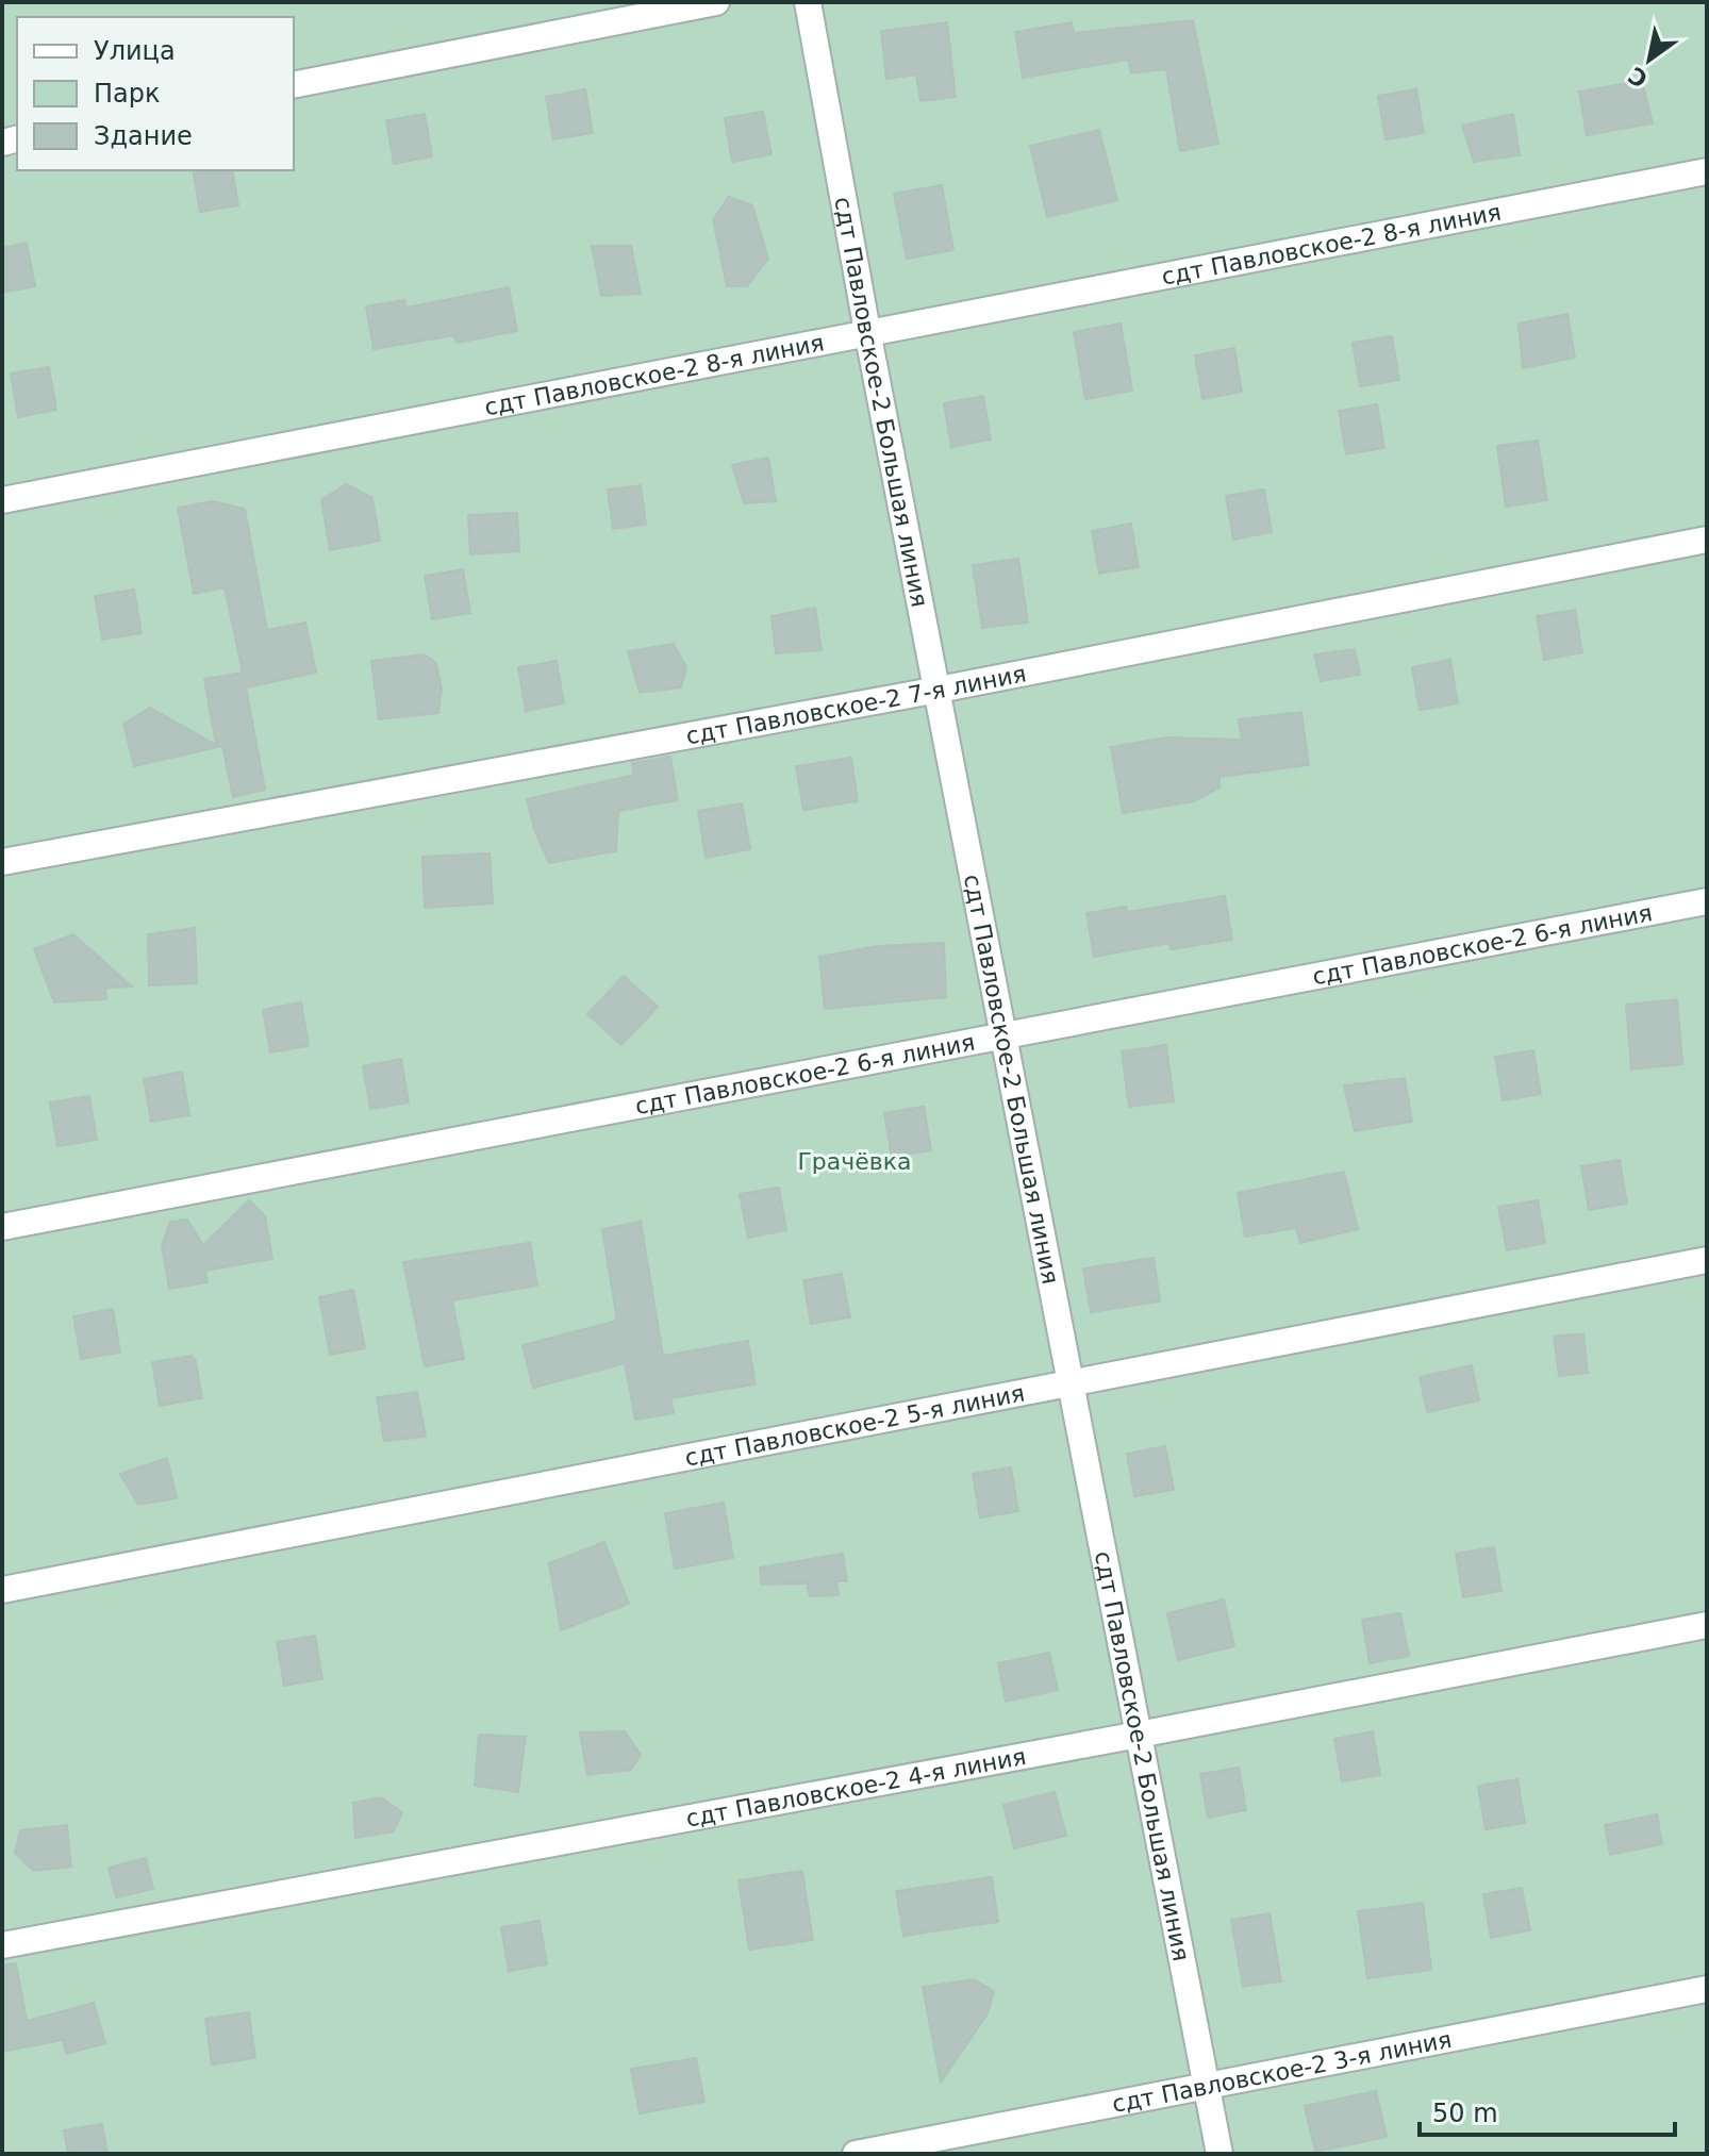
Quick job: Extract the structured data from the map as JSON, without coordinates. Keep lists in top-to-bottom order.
{
  "streets": {
    "lane": [
      "сдт Павловское-2 8-я линия",
      "сдт Павловское-2 Большая линия",
      "сдт Павловское-2 7-я линия",
      "сдт Павловское-2 6-я линия",
      "сдт Павловское-2 5-я линия",
      "сдт Павловское-2 4-я линия",
      "сдт Павловское-2 3-я линия"
    ]
  },
  "crossings": [
    ["сдт Павловское-2 8-я линия", "сдт Павловское-2 Большая линия"],
    ["сдт Павловское-2 Большая линия", "сдт Павловское-2 7-я линия"],
    ["сдт Павловское-2 Большая линия", "сдт Павловское-2 6-я линия"],
    ["сдт Павловское-2 Большая линия", "сдт Павловское-2 5-я линия"],
    ["сдт Павловское-2 Большая линия", "сдт Павловское-2 4-я линия"],
    ["сдт Павловское-2 Большая линия", "сдт Павловское-2 3-я линия"]
  ],
  "parks": ["Грачёвка"],
  "legend": ["Улица", "Парк", "Здание"],
  "scale_bar": "50 m",
  "north": "bottom left"
}
